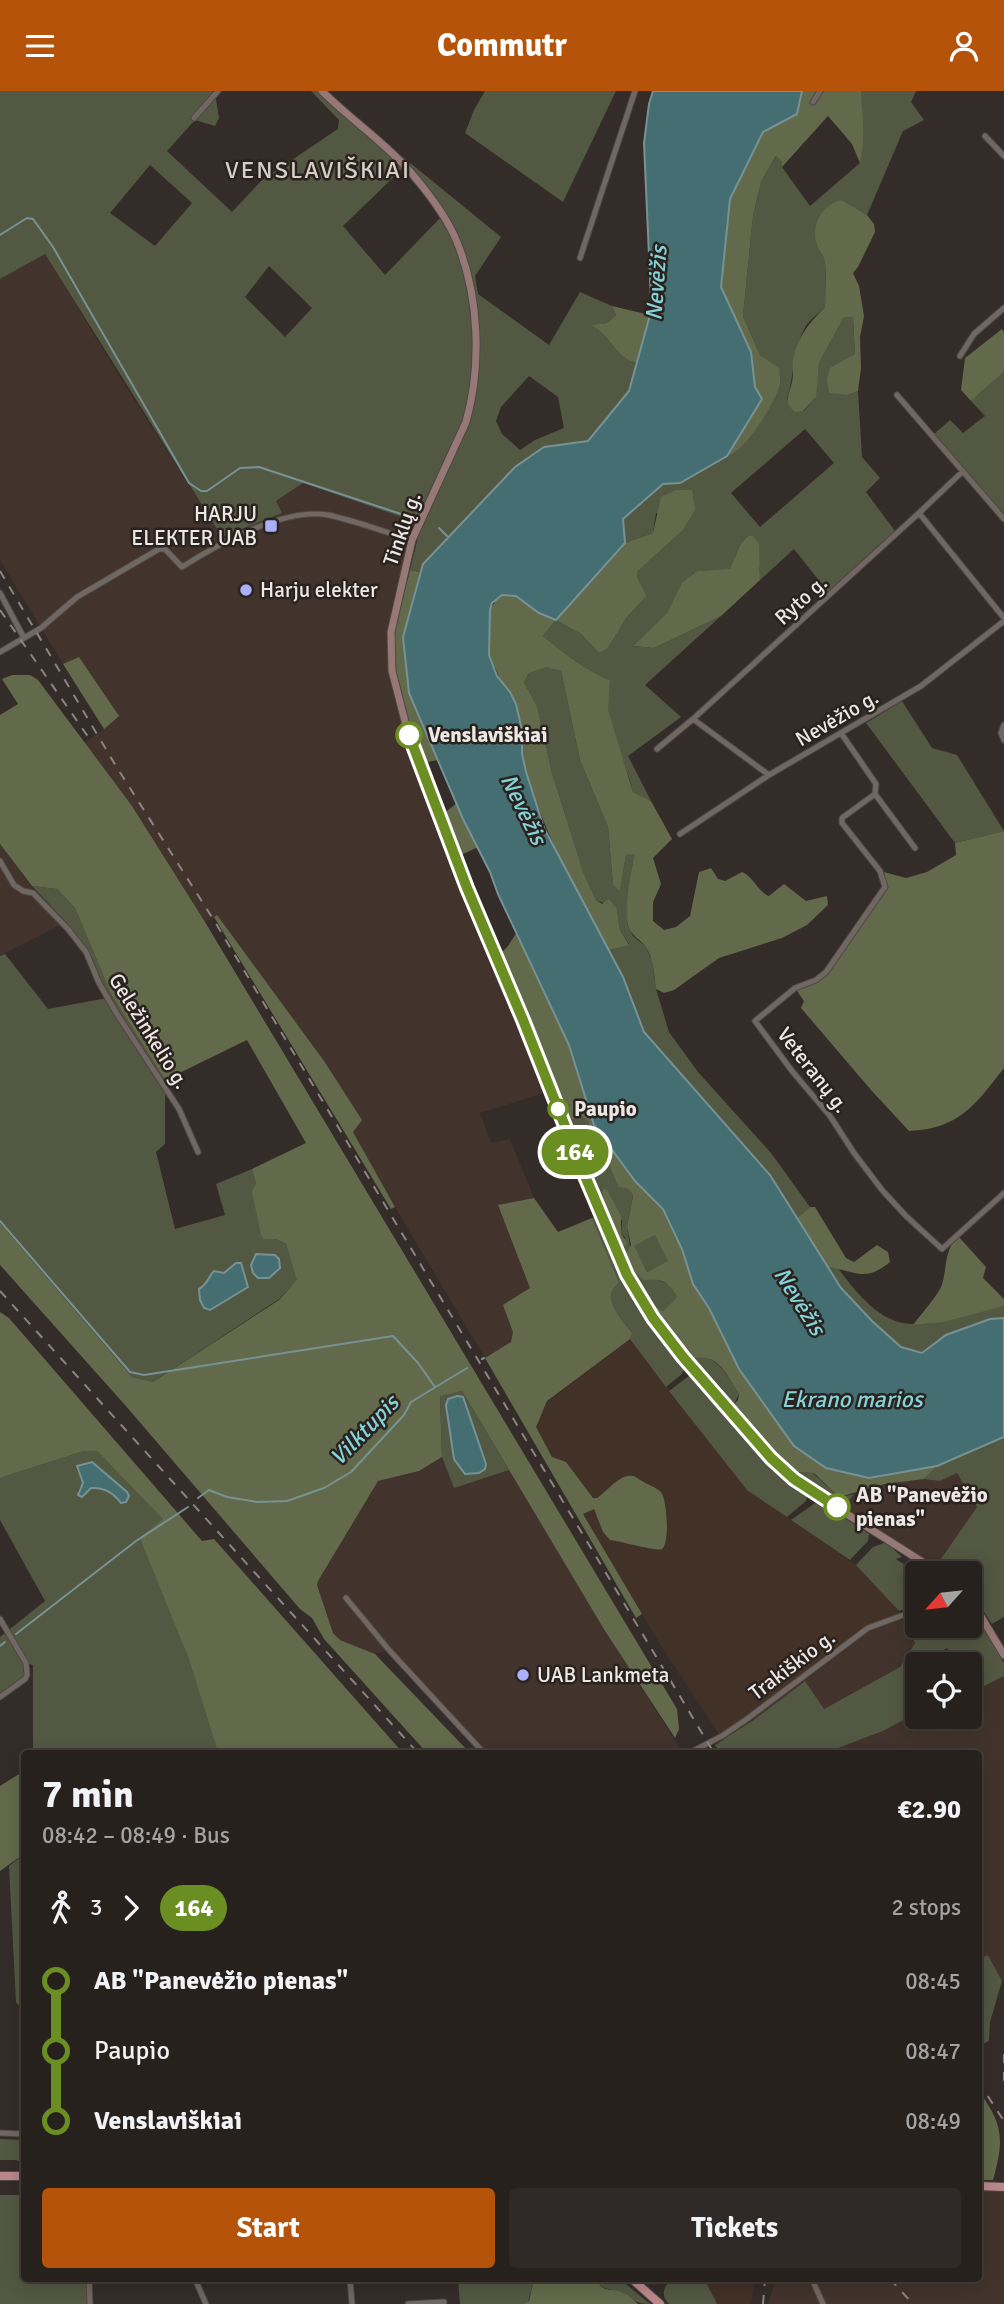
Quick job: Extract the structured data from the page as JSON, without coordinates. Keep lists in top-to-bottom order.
{
  "streets": {
    "main road": ["Tinklų g."],
    "street": [
      "Ryto g.",
      "Nevėžio g.",
      "Geležinkelio g.",
      "Veteranų g.",
      "Trakiškio g."
    ]
  },
  "districts": ["VENSLAVIŠKIAI"],
  "water": ["Nevėžis", "Ekrano marios", "Vilktupis"],
  "places": {
    "transit": ["HARJU ELEKTER UAB"],
    "other": [
      "Harju elekter",
      "Venslaviškiai",
      "Paupio",
      "AB \"Panevėžio pienas\"",
      "UAB Lankmeta"
    ]
  },
  "lines": ["bus line 164"],
  "north": "bottom left",
  "page": {
    "header": "Commutr",
    "on_map": "164",
    "heading": ["7 min", "08:42 – 08:49 · Bus", "€2.90"],
    "legs": ["3", "164", "2 stops"],
    "list": [
      {
        "name": "AB \"Panevėžio pienas\"",
        "value": "08:45"
      },
      {
        "name": "Paupio",
        "value": "08:47"
      },
      {
        "name": "Venslaviškiai",
        "value": "08:49"
      }
    ],
    "buttons": ["Start", "Tickets"]
  }
}
